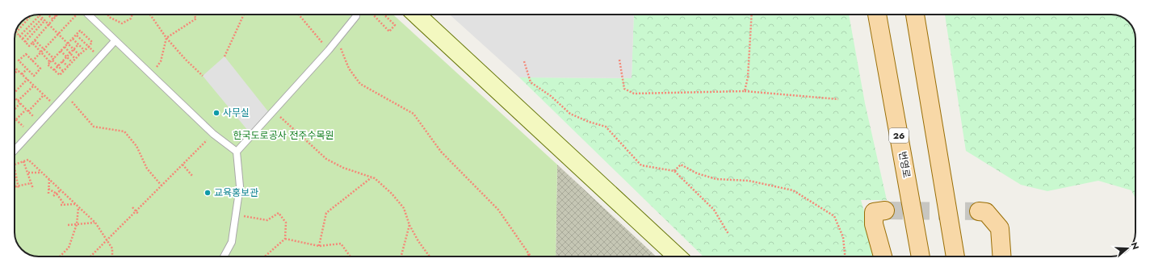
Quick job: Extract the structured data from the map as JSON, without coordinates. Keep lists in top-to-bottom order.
{
  "streets": {
    "main road": ["26", "번영로"]
  },
  "parks": ["한국도로공사 전주수목원"],
  "places": ["사무실", "교육홍보관"],
  "north": "right"
}
